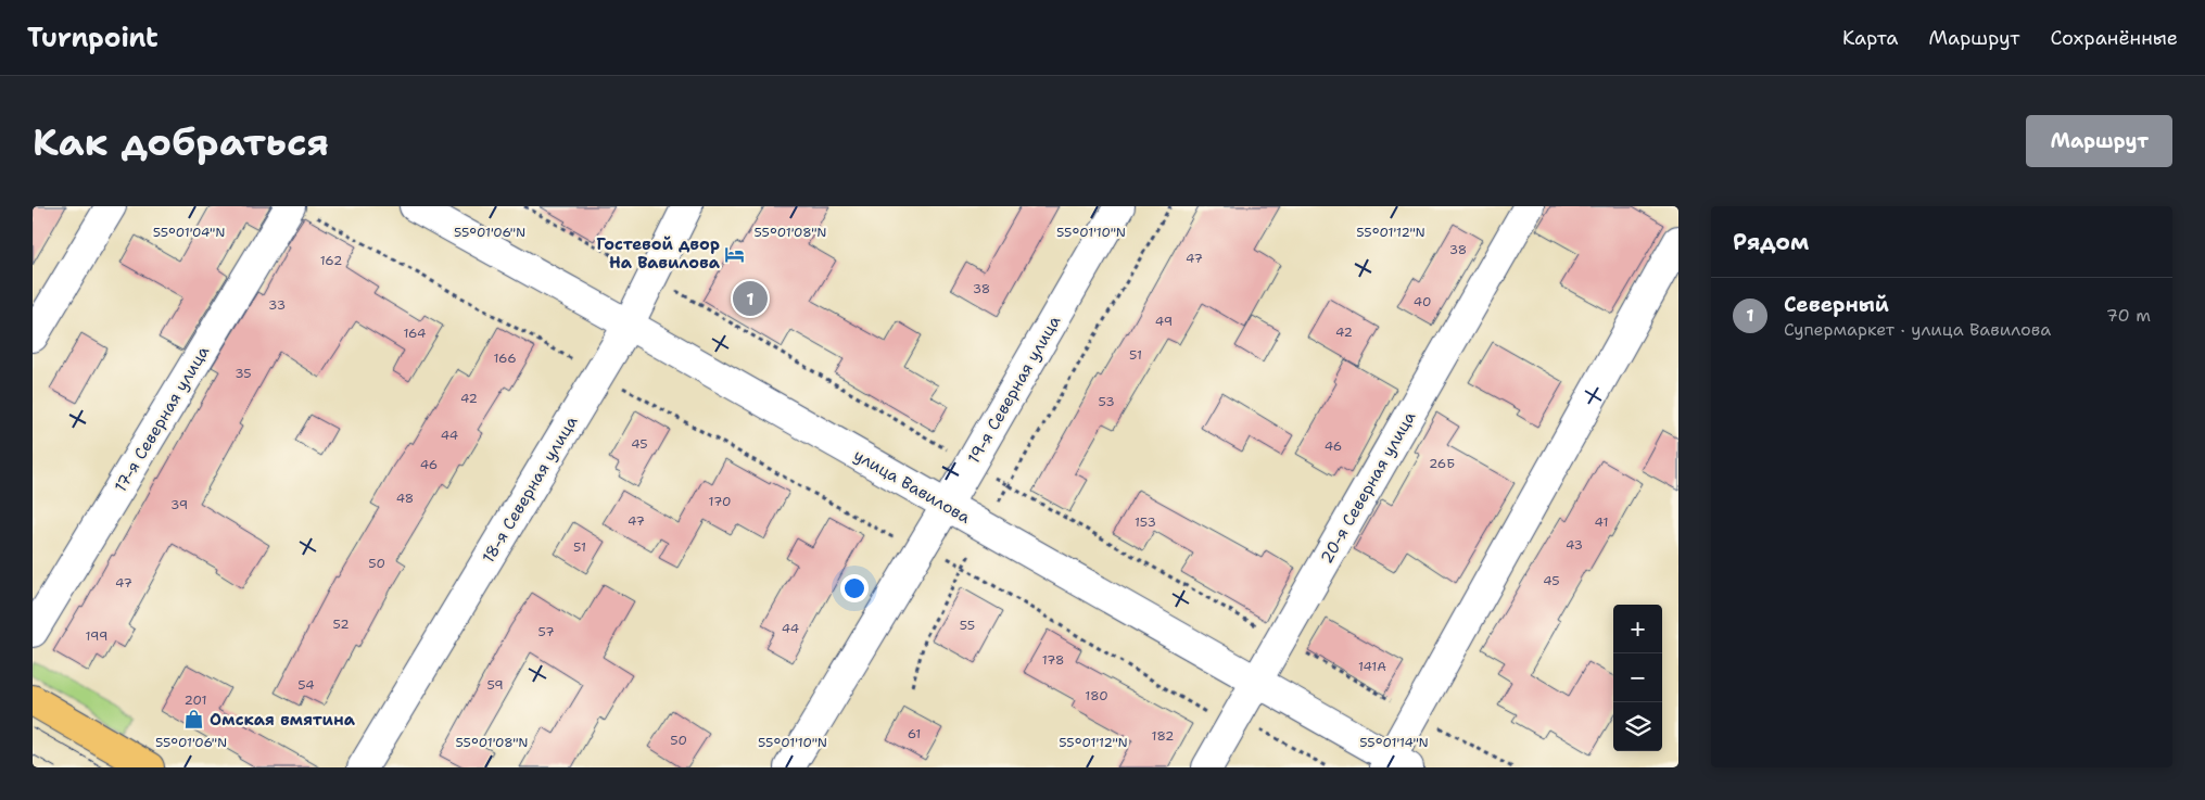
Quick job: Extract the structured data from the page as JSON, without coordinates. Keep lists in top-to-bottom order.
{
  "streets": {
    "street": [
      "19-я Северная улица",
      "17-я Северная улица",
      "улица Вавилова",
      "20-я Северная улица",
      "18-я Северная улица"
    ]
  },
  "crossings": [
    ["19-я Северная улица", "улица Вавилова"],
    ["улица Вавилова", "20-я Северная улица"],
    ["улица Вавилова", "18-я Северная улица"]
  ],
  "places": {
    "hotel": ["Гостевой двор На Вавилова"],
    "shop": ["Oмская вмятина"]
  },
  "house_numbers": [
    "38",
    "47",
    "162",
    "38",
    "40",
    "33",
    "49",
    "42",
    "164",
    "51",
    "166",
    "35",
    "42",
    "53",
    "44",
    "45",
    "46",
    "26Б",
    "46",
    "48",
    "170",
    "39",
    "47",
    "153",
    "41",
    "43",
    "51",
    "50",
    "45",
    "47",
    "52",
    "55",
    "44",
    "57",
    "199",
    "178",
    "141А",
    "54",
    "59",
    "180",
    "201",
    "61",
    "182",
    "50"
  ],
  "page": {
    "header": "Turnpoint",
    "nav": ["Карта", "Маршрут", "Сохранённые"],
    "buttons": "Маршрут",
    "title": "Как добраться",
    "heading": "Рядом",
    "list": [
      {
        "mark": "1",
        "name": "Северный",
        "note": "Супермаркет · улица Вавилова",
        "value": "70 m"
      }
    ],
    "pins": "1",
    "map_buttons": ["+", "−"]
  },
  "coordinates": [
    "55°01'04\"N",
    "55°01'06\"N",
    "55°01'08\"N",
    "55°01'10\"N",
    "55°01'12\"N",
    "55°01'14\"N"
  ]
}
